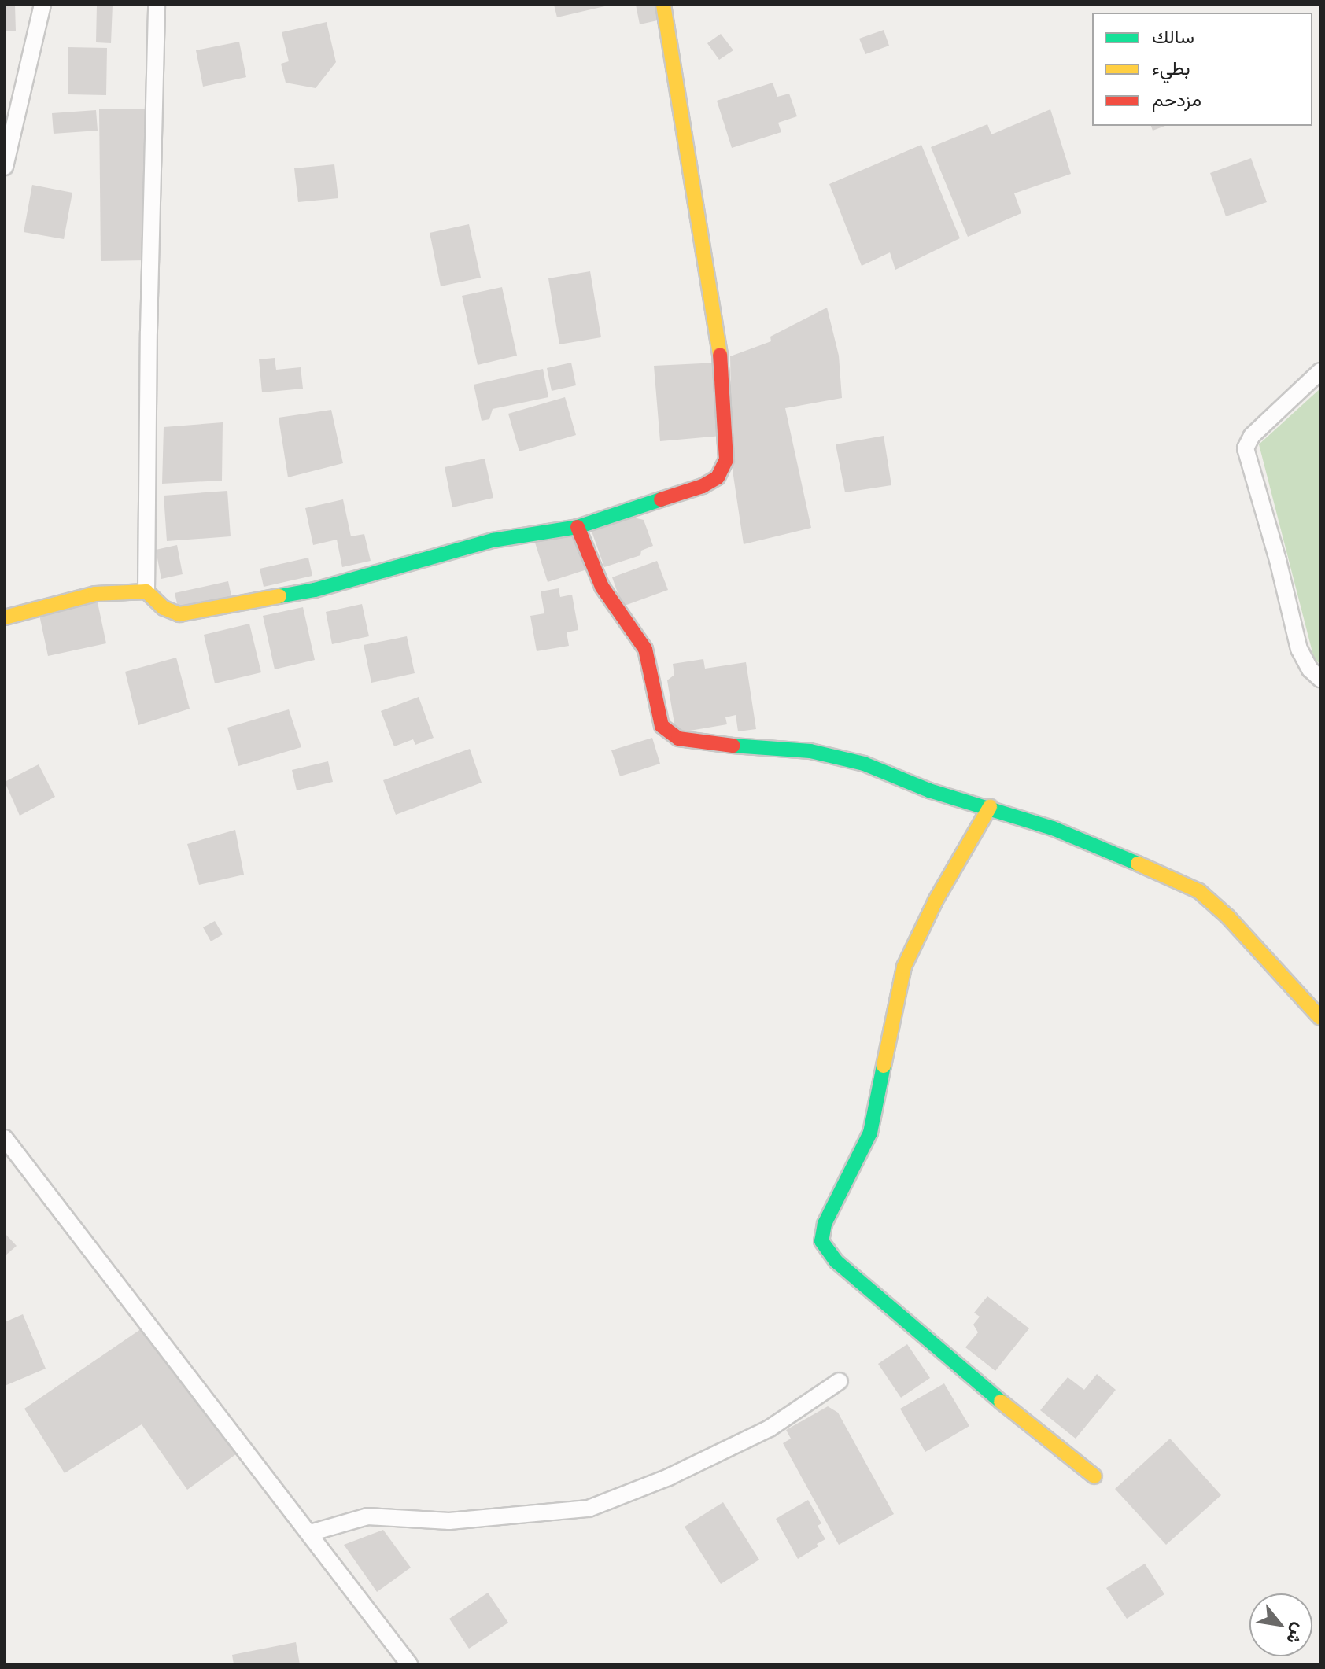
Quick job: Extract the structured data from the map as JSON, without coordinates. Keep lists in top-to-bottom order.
{
  "legend": ["سالك", "بطيء", "مزدحم"],
  "north": "bottom right"
}
